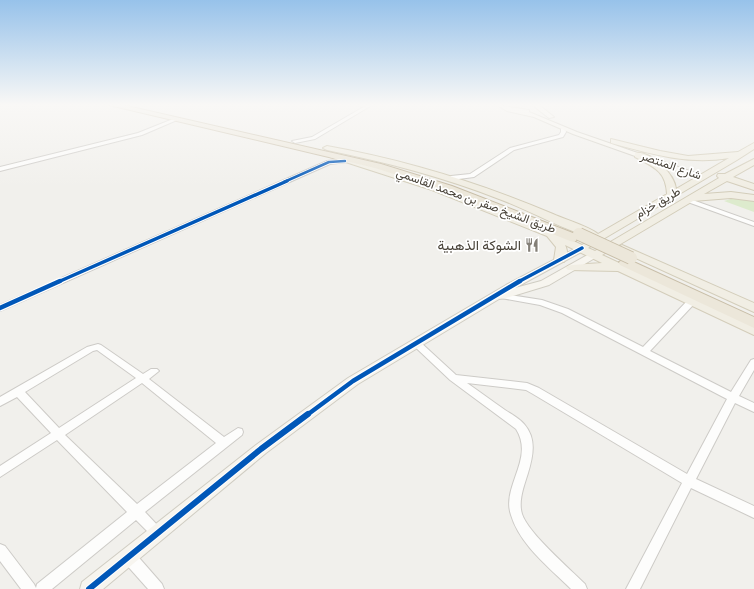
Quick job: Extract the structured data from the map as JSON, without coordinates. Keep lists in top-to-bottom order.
{
  "streets": {
    "highway": ["طريق الشيخ صقر بن محمد القاسمي"],
    "main road": ["شارع المنتصر", "طريق خزام"]
  },
  "crossings": [
    ["شارع المنتصر", "طريق خزام"],
    ["طريق الشيخ صقر بن محمد القاسمي", "طريق خزام"]
  ],
  "places": {
    "restaurant": ["الشوكة الذهبية"]
  }
}
